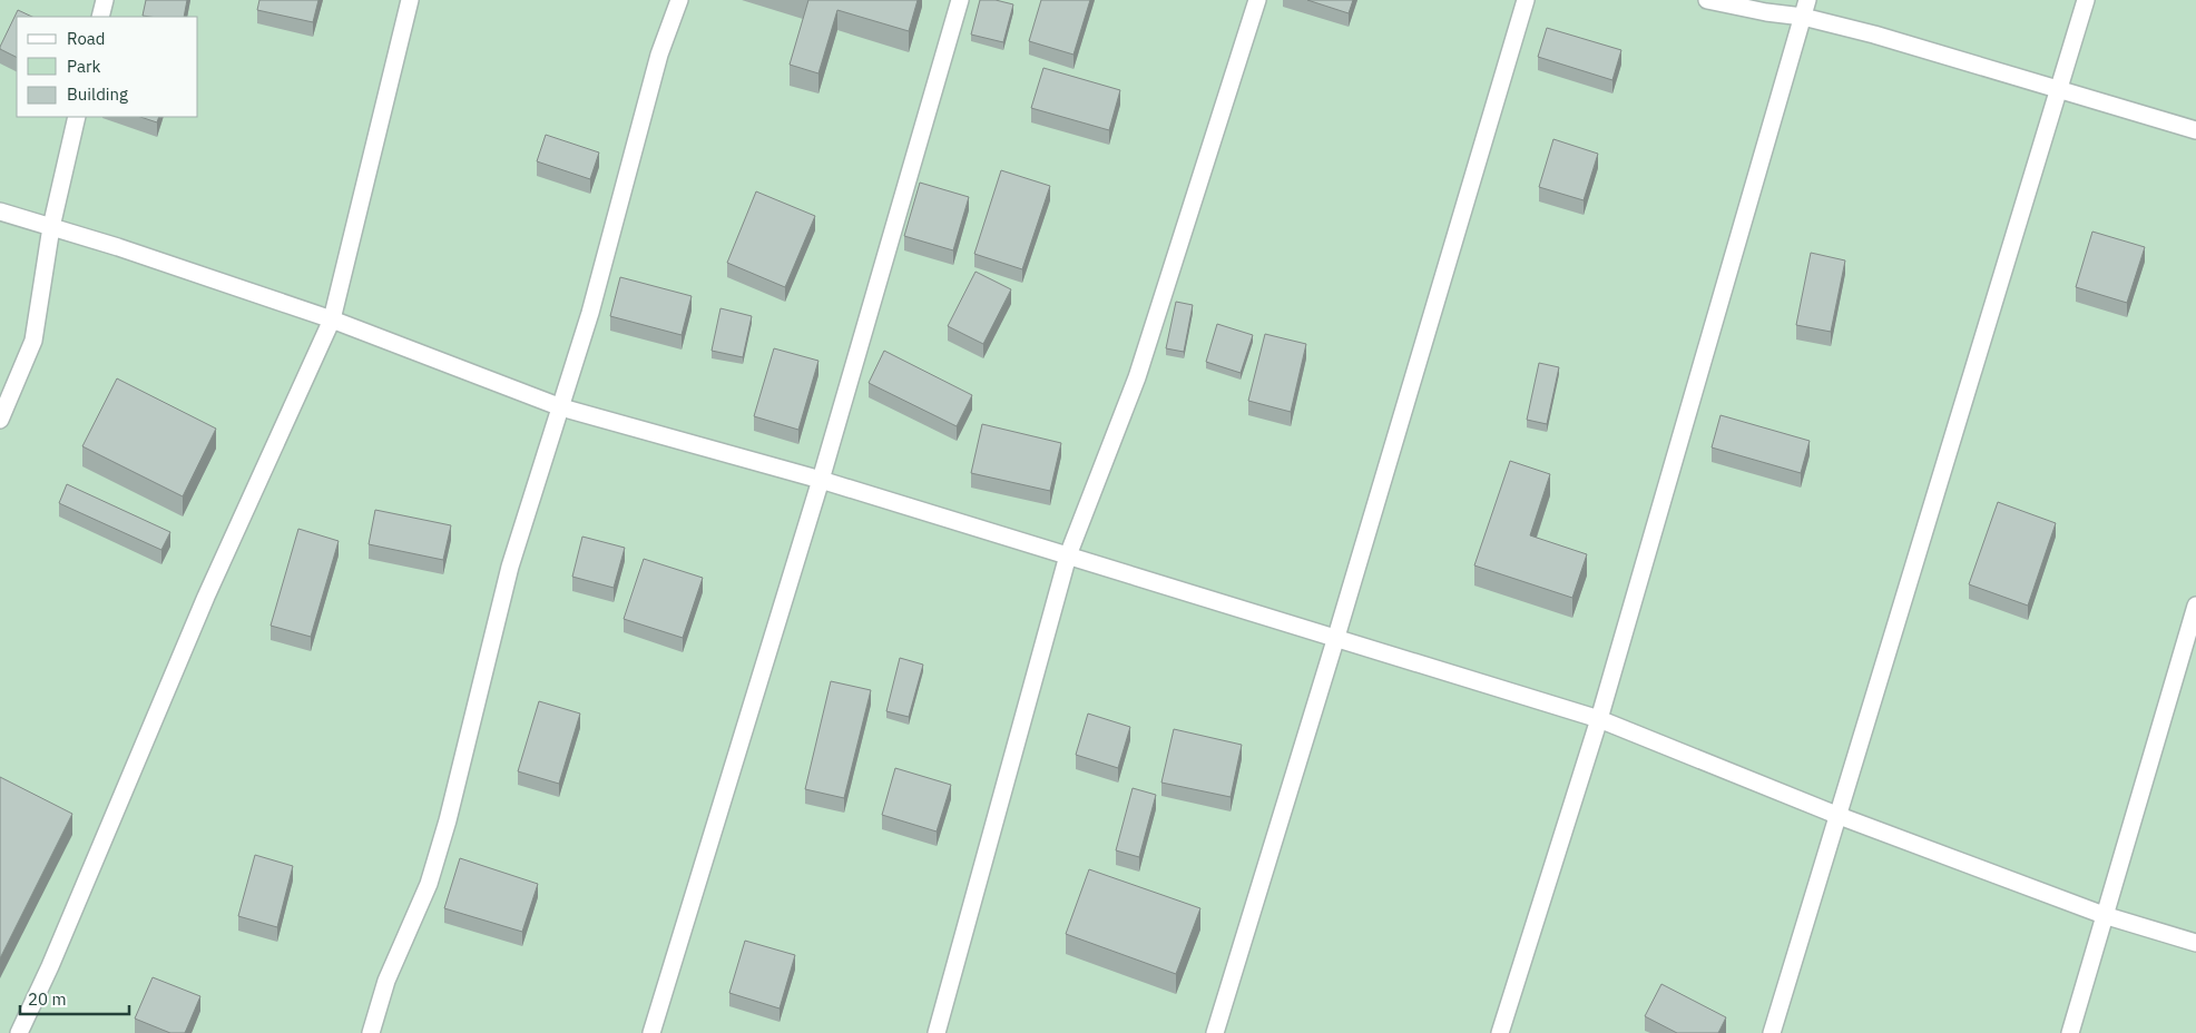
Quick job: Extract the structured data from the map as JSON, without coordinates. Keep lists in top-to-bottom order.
{
  "legend": ["Road", "Park", "Building"],
  "scale_bar": "20 m"
}
